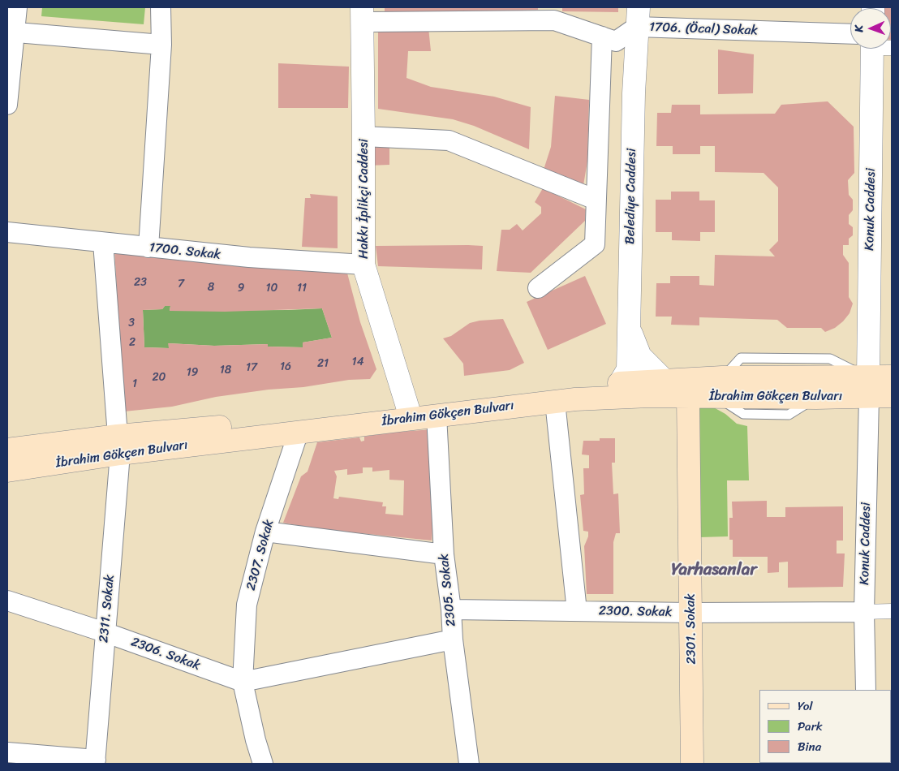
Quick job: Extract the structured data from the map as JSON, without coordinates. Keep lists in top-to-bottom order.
{
  "streets": {
    "main road": ["İbrahim Gökçen Bulvarı", "2301. Sokak"],
    "street": [
      "1706. (Öcal) Sokak",
      "Belediye Caddesi",
      "Hakkı İplikçi Caddesi",
      "Konuk Caddesi",
      "1700. Sokak",
      "2307. Sokak",
      "2305. Sokak",
      "2311. Sokak",
      "2300. Sokak",
      "2306. Sokak"
    ]
  },
  "crossings": [
    ["1706. (Öcal) Sokak", "Belediye Caddesi"],
    ["1706. (Öcal) Sokak", "Hakkı İplikçi Caddesi"],
    ["Belediye Caddesi", "İbrahim Gökçen Bulvarı"],
    ["Hakkı İplikçi Caddesi", "1700. Sokak"],
    ["Hakkı İplikçi Caddesi", "İbrahim Gökçen Bulvarı"],
    ["Konuk Caddesi", "İbrahim Gökçen Bulvarı"],
    ["Konuk Caddesi", "2300. Sokak"],
    ["1700. Sokak", "2311. Sokak"],
    ["İbrahim Gökçen Bulvarı", "2307. Sokak"],
    ["İbrahim Gökçen Bulvarı", "2305. Sokak"],
    ["İbrahim Gökçen Bulvarı", "2311. Sokak"],
    ["İbrahim Gökçen Bulvarı", "2301. Sokak"],
    ["2307. Sokak", "2306. Sokak"],
    ["2305. Sokak", "2300. Sokak"],
    ["2311. Sokak", "2306. Sokak"],
    ["2300. Sokak", "2301. Sokak"]
  ],
  "districts": ["Yarhasanlar"],
  "house_numbers": [
    "23",
    "7",
    "8",
    "9",
    "10",
    "11",
    "3",
    "2",
    "14",
    "21",
    "16",
    "17",
    "18",
    "19",
    "20",
    "1"
  ],
  "legend": ["Yol", "Park", "Bina"],
  "north": "left"
}
